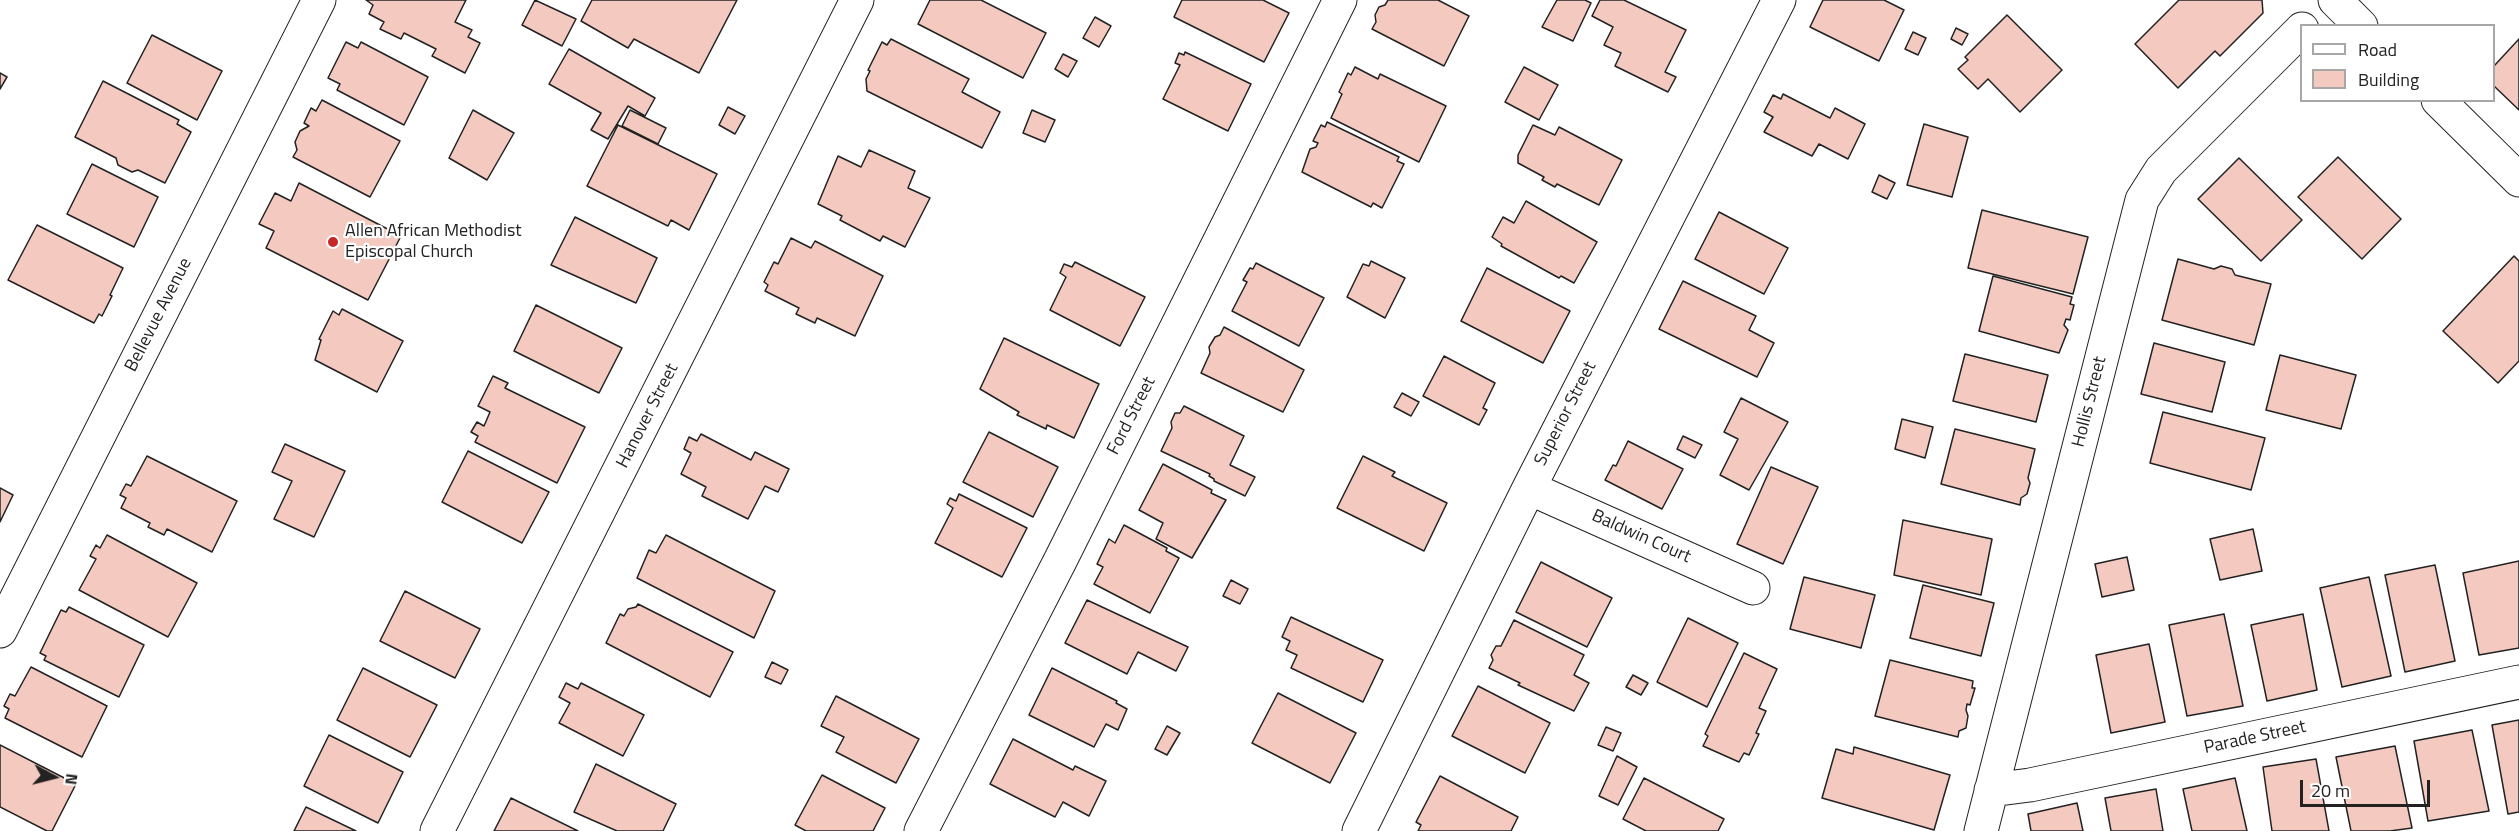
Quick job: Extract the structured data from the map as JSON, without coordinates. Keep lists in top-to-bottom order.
{
  "streets": {
    "street": [
      "Bellevue Avenue",
      "Hollis Street",
      "Superior Street",
      "Hanover Street",
      "Ford Street",
      "Baldwin Court",
      "Parade Street"
    ]
  },
  "crossings": [
    ["Hollis Street", "Parade Street"],
    ["Superior Street", "Baldwin Court"]
  ],
  "places": ["Allen African Methodist Episcopal Church"],
  "legend": ["Road", "Building"],
  "scale_bar": "20 m",
  "north": "right"
}
